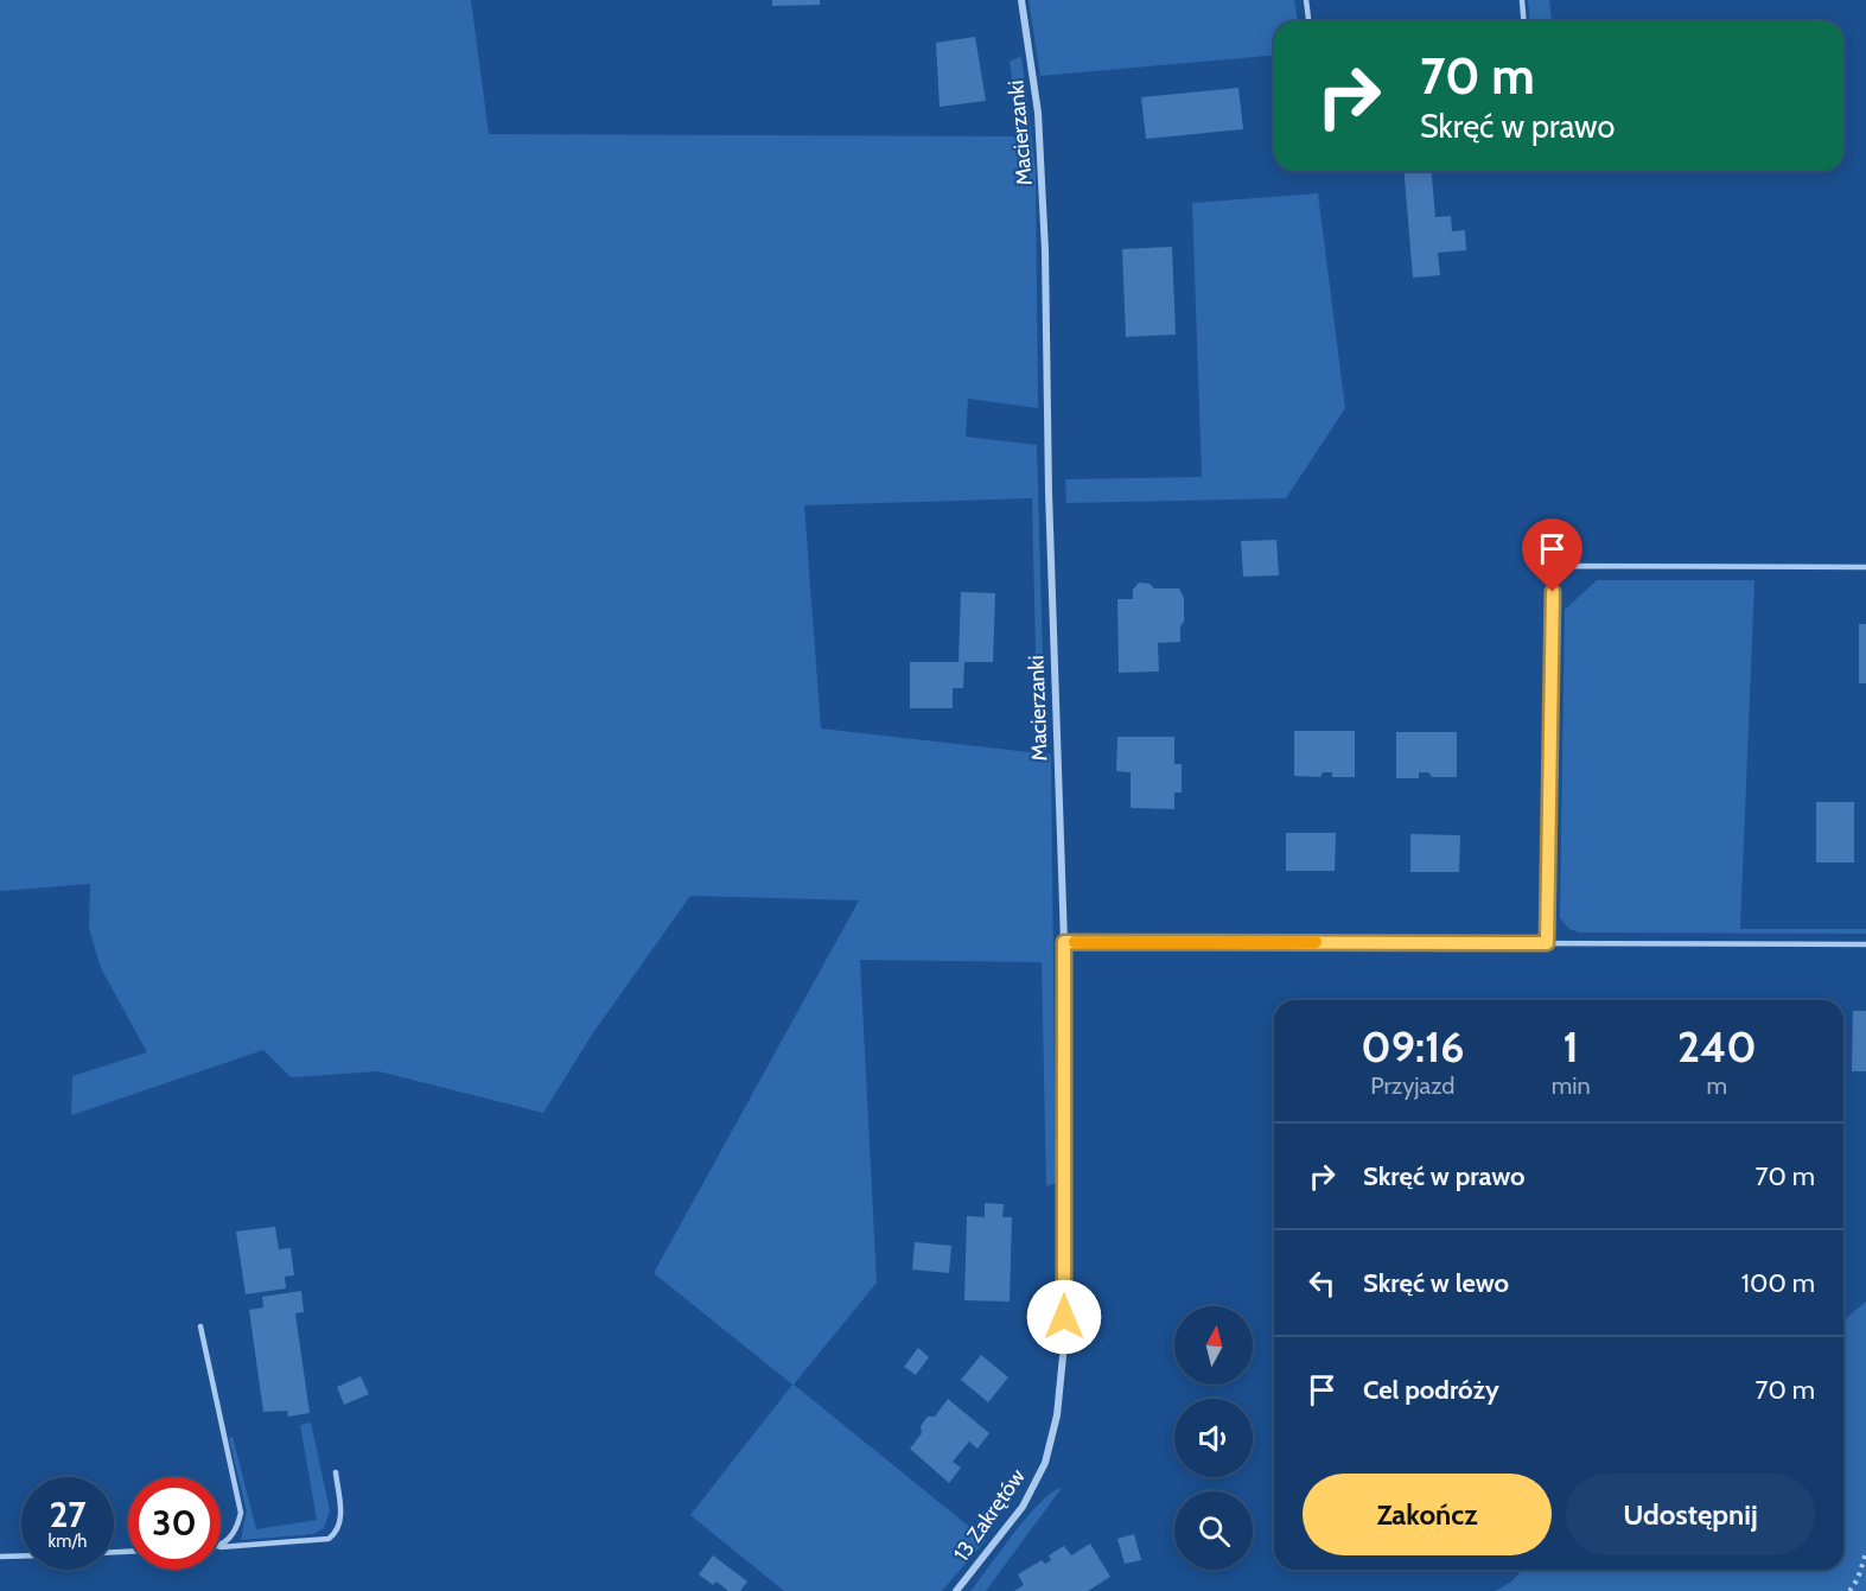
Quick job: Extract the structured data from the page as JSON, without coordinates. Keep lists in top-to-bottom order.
{
  "streets": {
    "street": ["Macierzanki", "13 Zakrętów"]
  },
  "crossings": [
    ["Macierzanki", "13 Zakrętów"]
  ],
  "north": "top",
  "page": {
    "turn": ["70 m", "Skręć w prawo"],
    "eta": [
      "09:16",
      "Przyjazd",
      "1",
      "min",
      "240",
      "m"
    ],
    "list": [
      {
        "name": "Skręć w prawo",
        "value": "70 m"
      },
      {
        "name": "Skręć w lewo",
        "value": "100 m"
      },
      {
        "name": "Cel podróży",
        "value": "70 m"
      }
    ],
    "buttons": ["Zakończ", "Udostępnij"],
    "speed": "27 km/h",
    "limit": "30"
  }
}
